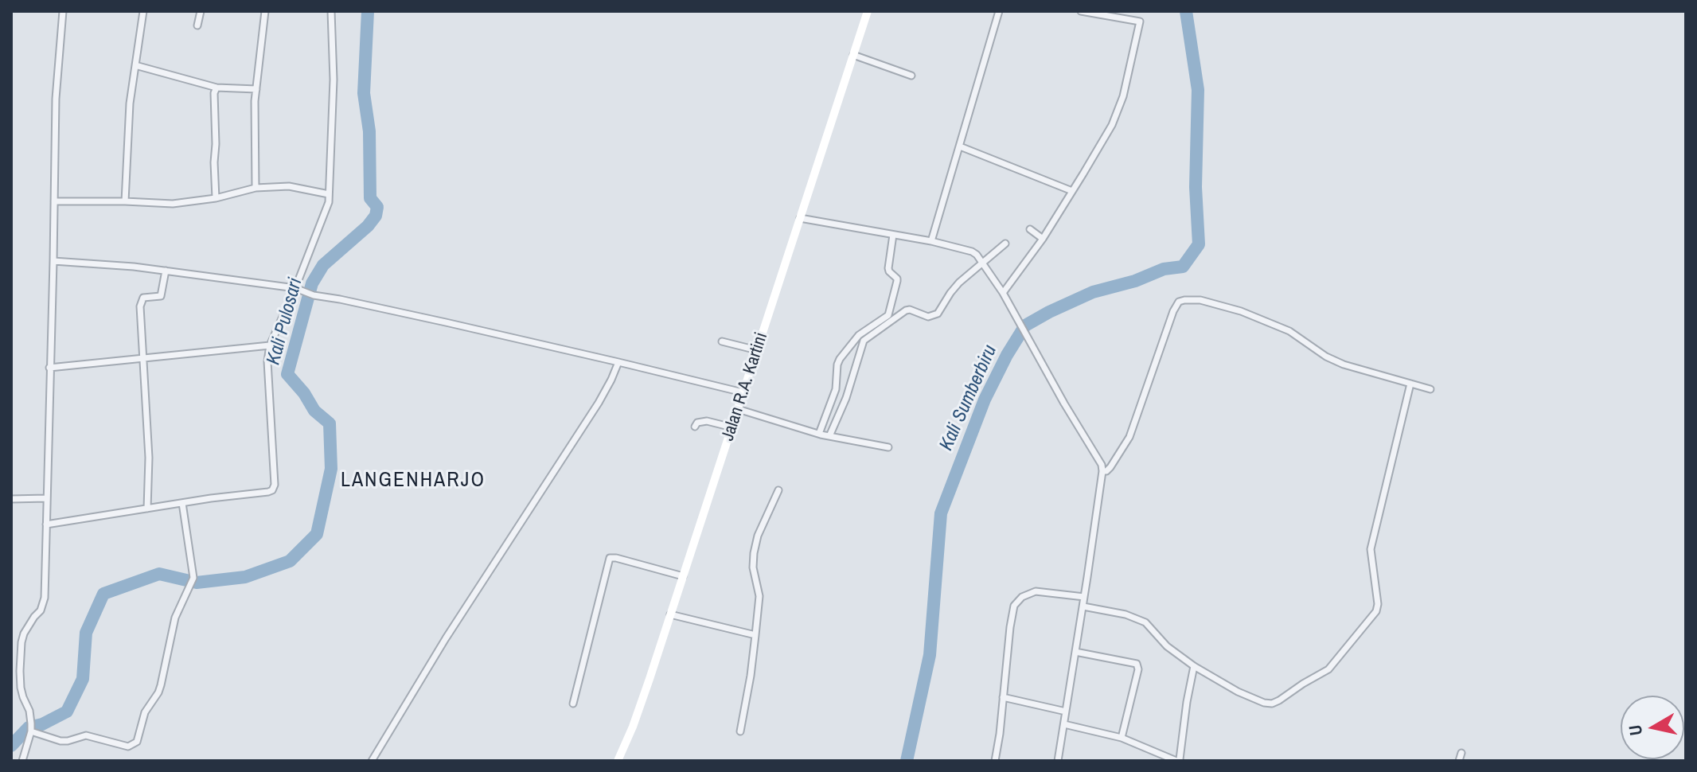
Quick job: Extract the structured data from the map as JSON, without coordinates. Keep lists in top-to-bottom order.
{
  "streets": {
    "main road": ["Jalan R.A. Kartini"]
  },
  "districts": ["LANGENHARJO"],
  "water": ["Kali Pulosari", "Kali Sumberbiru"],
  "north": "left"
}
